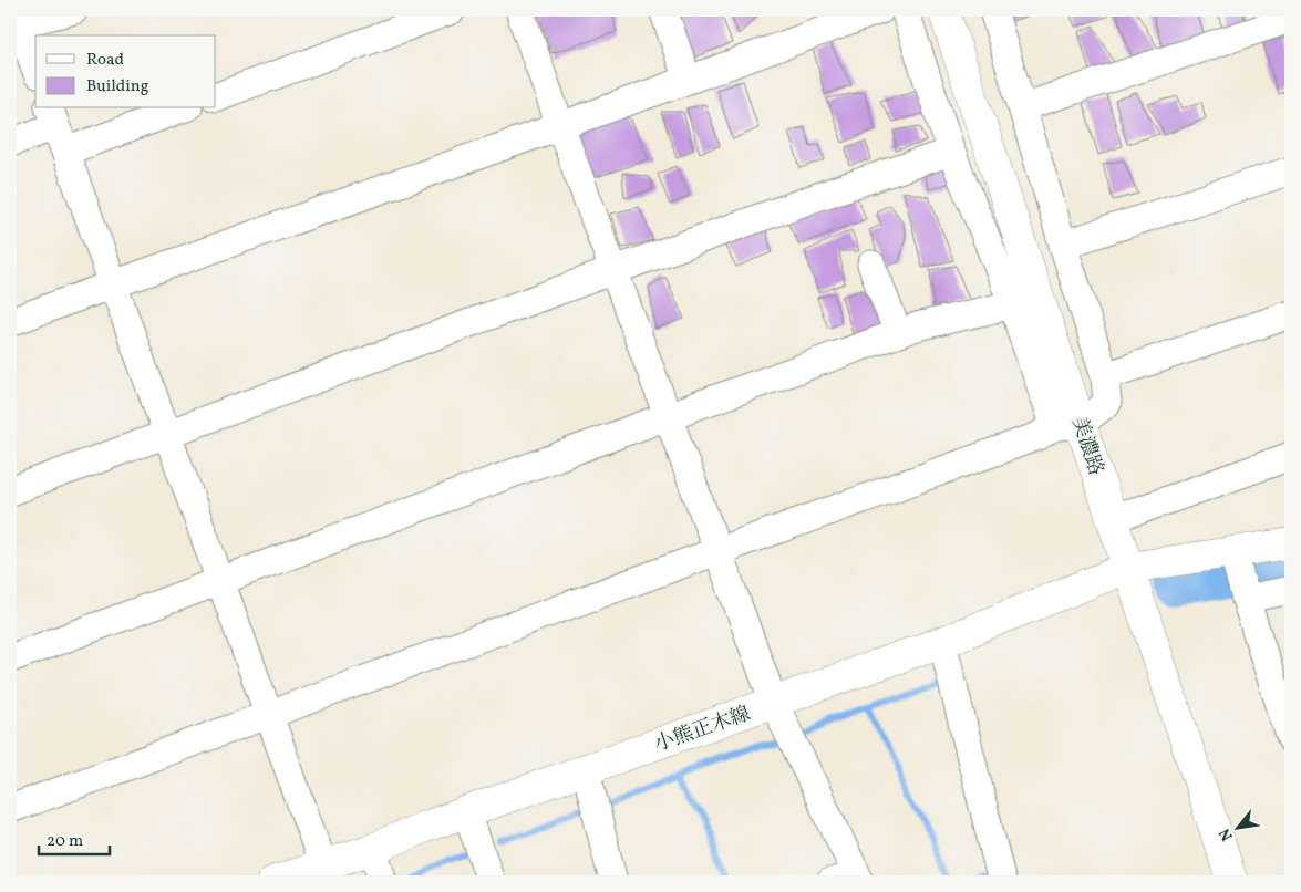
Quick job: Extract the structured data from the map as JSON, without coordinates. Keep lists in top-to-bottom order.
{
  "streets": {
    "main road": ["美濃路", "小熊正木線"]
  },
  "crossings": [
    ["美濃路", "小熊正木線"]
  ],
  "legend": ["Road", "Building"],
  "scale_bar": "20 m",
  "north": "bottom left"
}
